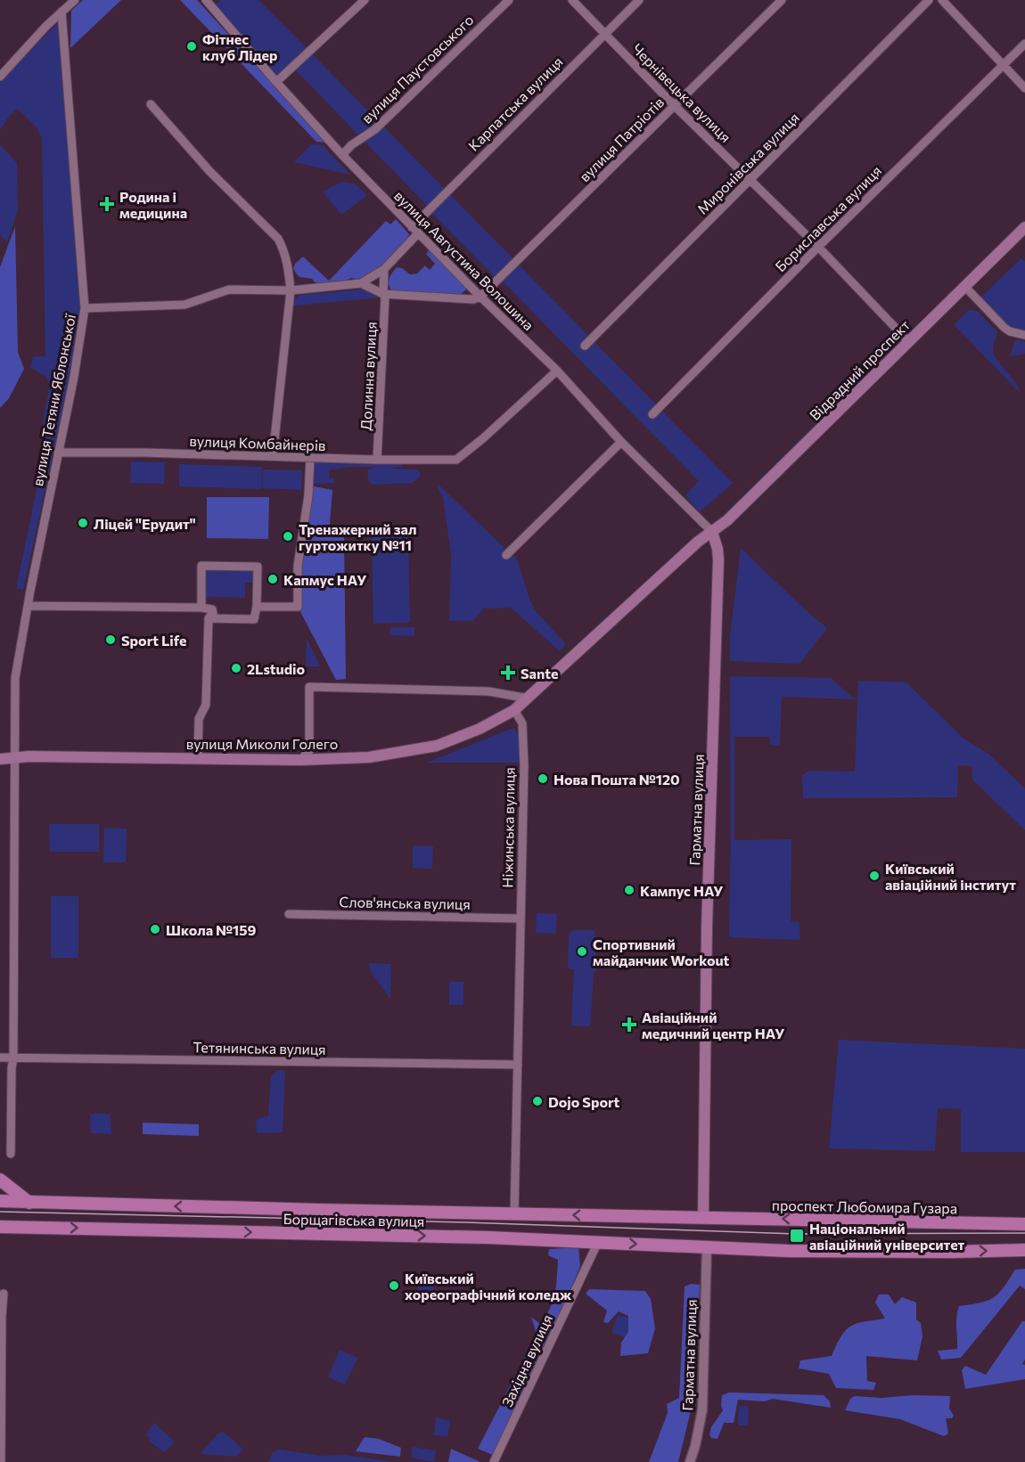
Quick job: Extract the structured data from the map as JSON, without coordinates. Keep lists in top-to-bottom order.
{
  "streets": {
    "main road": [
      "Відрадний проспект",
      "вулиця Миколи Голего",
      "Гарматна вулиця",
      "проспект Любомира Гузара",
      "Борщагівська вулиця"
    ],
    "street": [
      "вулиця Паустовського",
      "Чернівецька вулиця",
      "Карпатська вулиця",
      "вулиця Патріотів",
      "Миронівська вулиця",
      "Бориславська вулиця",
      "вулиця Августина Волошина",
      "Долинна вулиця",
      "вулиця Тетяни Яблонської",
      "вулиця Комбайнерів",
      "Ніжинська вулиця",
      "Слов'янська вулиця",
      "Тетянинська вулиця",
      "Західна вулиця"
    ]
  },
  "crossings": [
    ["вулиця Паустовського", "вулиця Августина Волошина"],
    ["Чернівецька вулиця", "Карпатська вулиця"],
    ["Чернівецька вулиця", "вулиця Патріотів"],
    ["Чернівецька вулиця", "Миронівська вулиця"],
    ["Чернівецька вулиця", "Бориславська вулиця"],
    ["Чернівецька вулиця", "Відрадний проспект"],
    ["Карпатська вулиця", "вулиця Августина Волошина"],
    ["Карпатська вулиця", "Долинна вулиця"],
    ["вулиця Патріотів", "вулиця Августина Волошина"],
    ["вулиця Августина Волошина", "Відрадний проспект"],
    ["вулиця Августина Волошина", "вулиця Комбайнерів"],
    ["вулиця Августина Волошина", "Гарматна вулиця"],
    ["Відрадний проспект", "Гарматна вулиця"],
    ["Долинна вулиця", "вулиця Комбайнерів"],
    ["вулиця Тетяни Яблонської", "вулиця Комбайнерів"],
    ["вулиця Тетяни Яблонської", "вулиця Миколи Голего"],
    ["вулиця Тетяни Яблонської", "Тетянинська вулиця"],
    ["вулиця Миколи Голего", "Ніжинська вулиця"],
    ["Гарматна вулиця", "проспект Любомира Гузара"],
    ["Гарматна вулиця", "Борщагівська вулиця"],
    ["Ніжинська вулиця", "Слов'янська вулиця"],
    ["Ніжинська вулиця", "Тетянинська вулиця"],
    ["Ніжинська вулиця", "Борщагівська вулиця"],
    ["проспект Любомира Гузара", "Борщагівська вулиця"],
    ["Борщагівська вулиця", "Західна вулиця"]
  ],
  "places": {
    "other": [
      "Фітнес клуб Лідер",
      "Ліцей \"Ерудит\"",
      "Тренажерний зал гуртожитку №11",
      "Капмус НАУ",
      "Sport Life",
      "2Lstudio",
      "Нова Пошта №120",
      "Київський авіаційний інститут",
      "Кампус НАУ",
      "Школа №159",
      "Спортивний майданчик Workout",
      "Dojo Sport",
      "Київський хореографічний коледж"
    ],
    "health": ["Родина і медицина", "Sante", "Авіаційний медичний центр НАУ"],
    "transit": ["Національний авіаційний університет"]
  }
}
